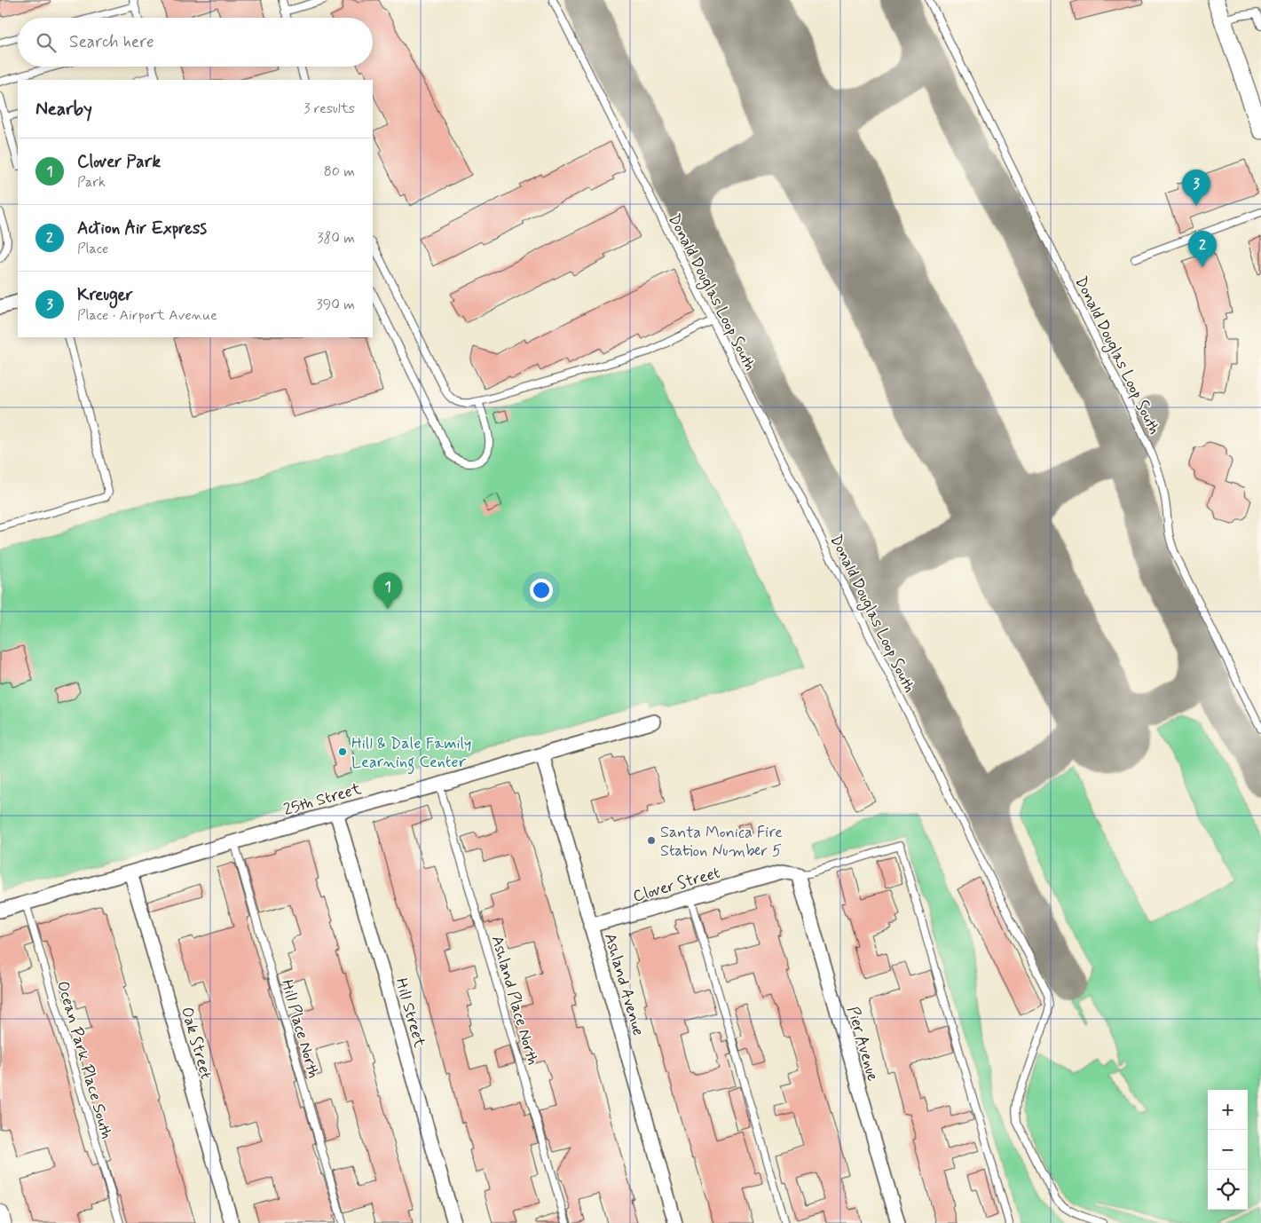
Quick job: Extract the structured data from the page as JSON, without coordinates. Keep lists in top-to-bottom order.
{
  "streets": {
    "street": [
      "25th Street",
      "Clover Street",
      "Ashland Avenue",
      "Hill Street",
      "Oak Street",
      "Pier Avenue"
    ],
    "lane": [
      "Donald Douglas Loop South",
      "Ashland Place North",
      "Hill Place North",
      "Ocean Park Place South"
    ]
  },
  "crossings": [
    ["25th Street", "Ashland Avenue"],
    ["25th Street", "Ashland Place North"],
    ["25th Street", "Hill Street"],
    ["25th Street", "Hill Place North"],
    ["25th Street", "Oak Street"],
    ["25th Street", "Ocean Park Place South"],
    ["Clover Street", "Ashland Avenue"],
    ["Clover Street", "Pier Avenue"]
  ],
  "places": ["Hill & Dale Family Learning Center", "Santa Monica Fire Station Number 5"],
  "page": {
    "search": "Search here",
    "heading": ["Nearby", "3 results"],
    "list": [
      {
        "mark": "1",
        "name": "Clover Park",
        "note": "Park",
        "value": "80 m"
      },
      {
        "mark": "2",
        "name": "Action Air Express",
        "note": "Place",
        "value": "380 m"
      },
      {
        "mark": "3",
        "name": "Kreuger",
        "note": "Place · Airport Avenue",
        "value": "390 m"
      }
    ],
    "pins": ["3", "2", "1"],
    "map_buttons": ["+", "−"]
  }
}
